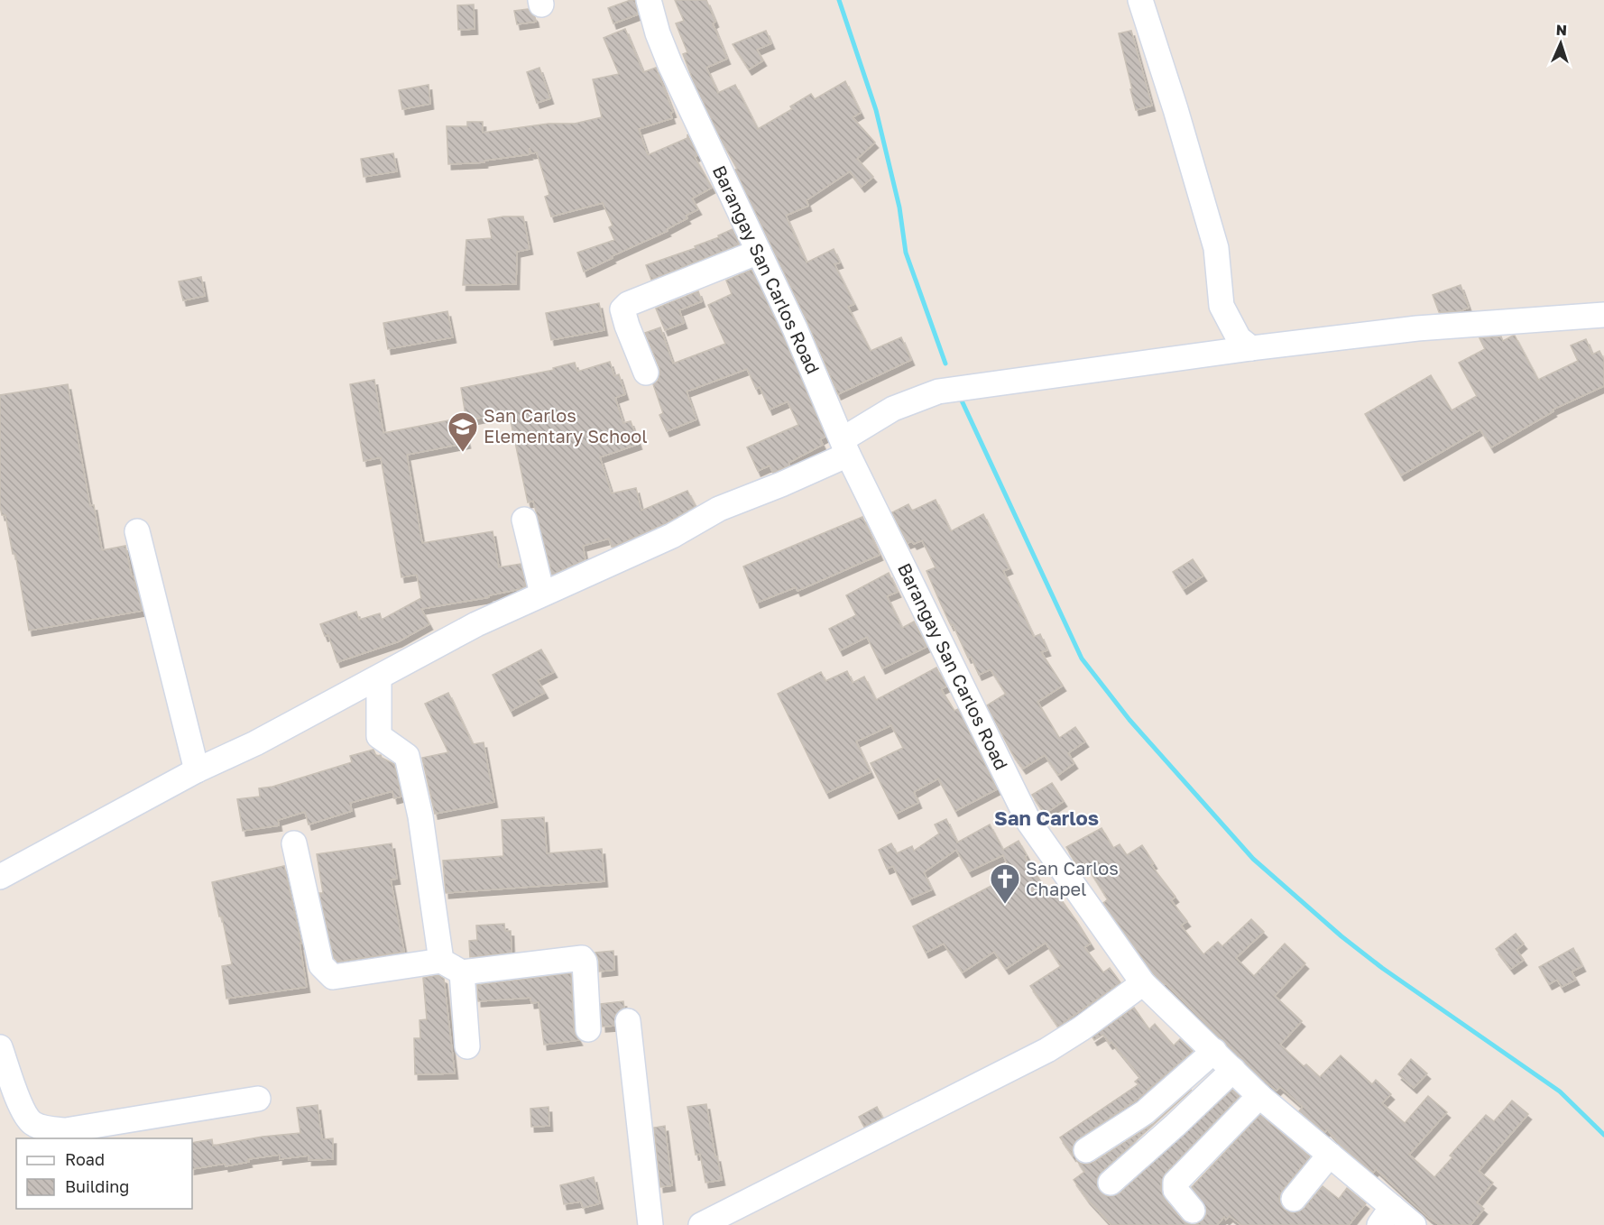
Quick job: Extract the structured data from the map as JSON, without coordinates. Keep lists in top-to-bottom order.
{
  "streets": {
    "street": ["Barangay San Carlos Road"]
  },
  "districts": ["San Carlos"],
  "places": {
    "school or university": ["San Carlos Elementary School"],
    "church": ["San Carlos Chapel"]
  },
  "legend": ["Road", "Building"],
  "north": "top"
}
